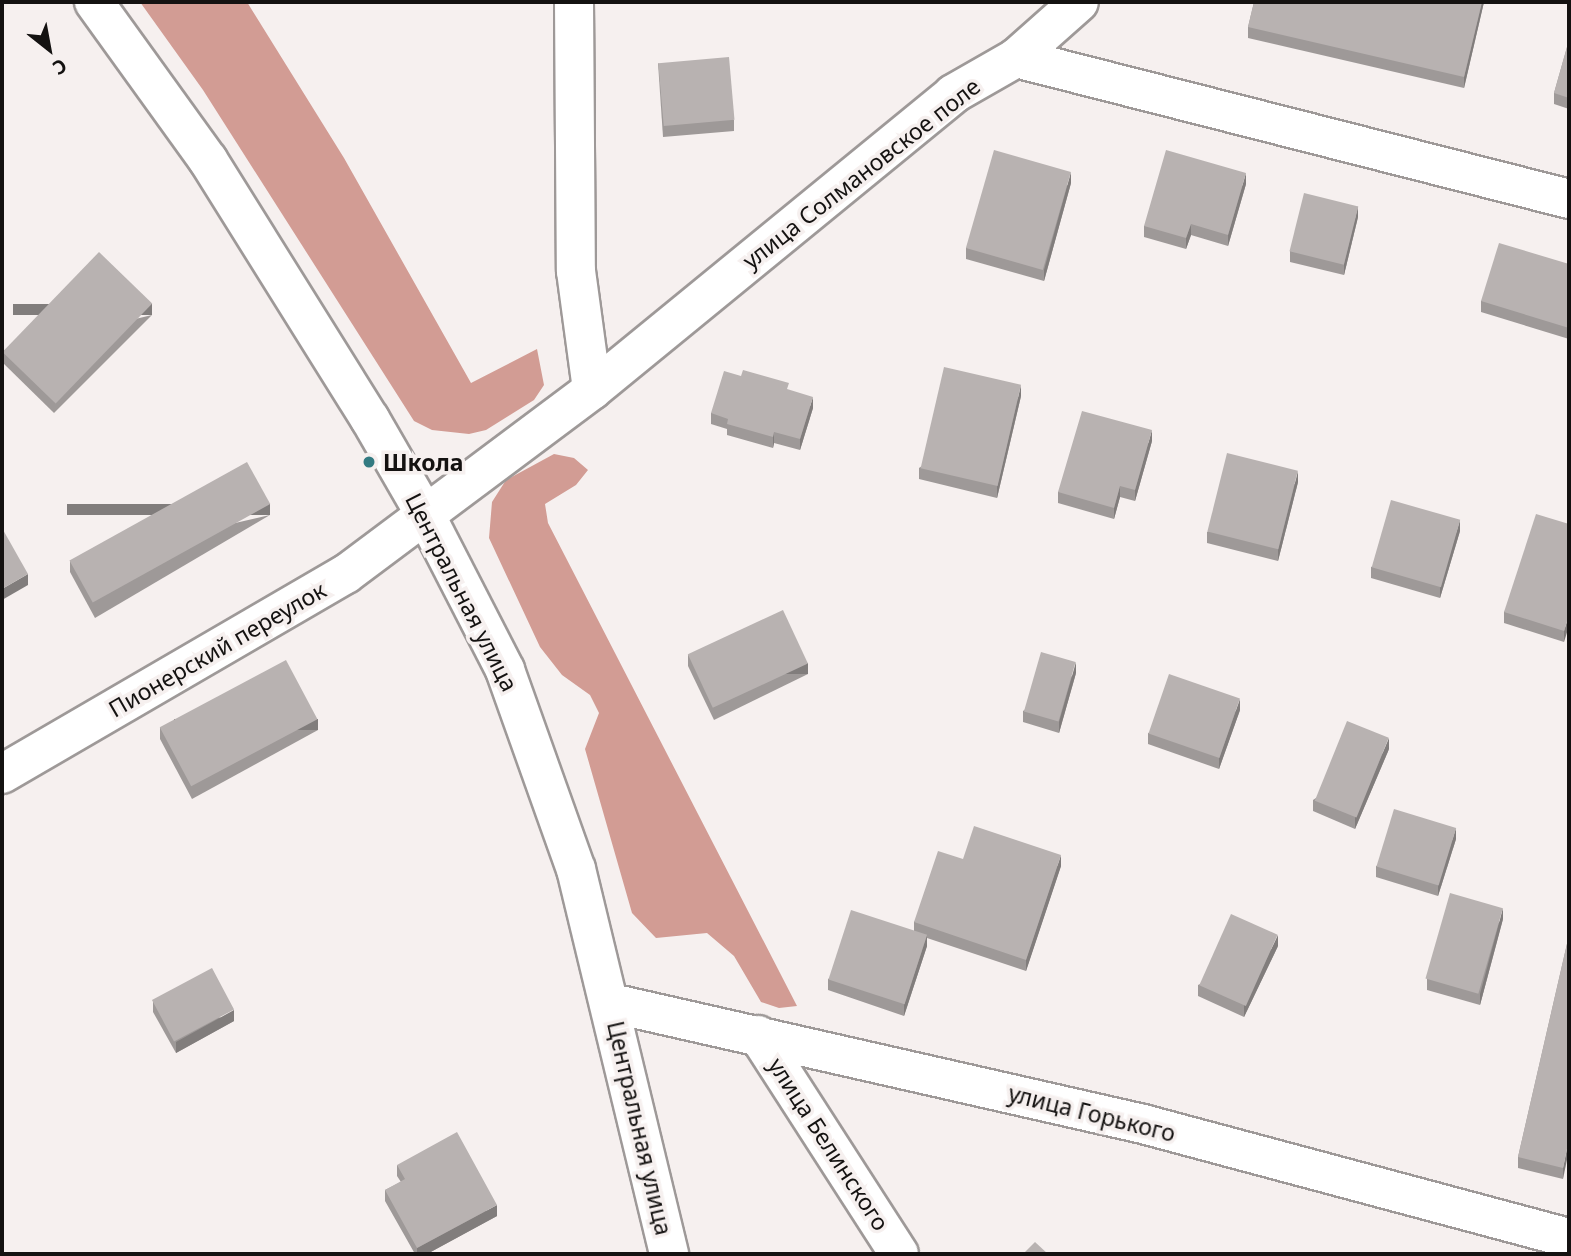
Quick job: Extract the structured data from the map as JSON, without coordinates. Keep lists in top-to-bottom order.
{
  "streets": {
    "street": [
      "улица Солмановское поле",
      "Центральная улица",
      "Пионерский переулок",
      "улица Горького",
      "улица Белинского"
    ]
  },
  "crossings": [
    ["улица Солмановское поле", "Центральная улица"],
    ["улица Солмановское поле", "Пионерский переулок"],
    ["Центральная улица", "Пионерский переулок"],
    ["Центральная улица", "улица Горького"],
    ["улица Горького", "улица Белинского"]
  ],
  "places": ["Школа"],
  "north": "bottom right"
}
